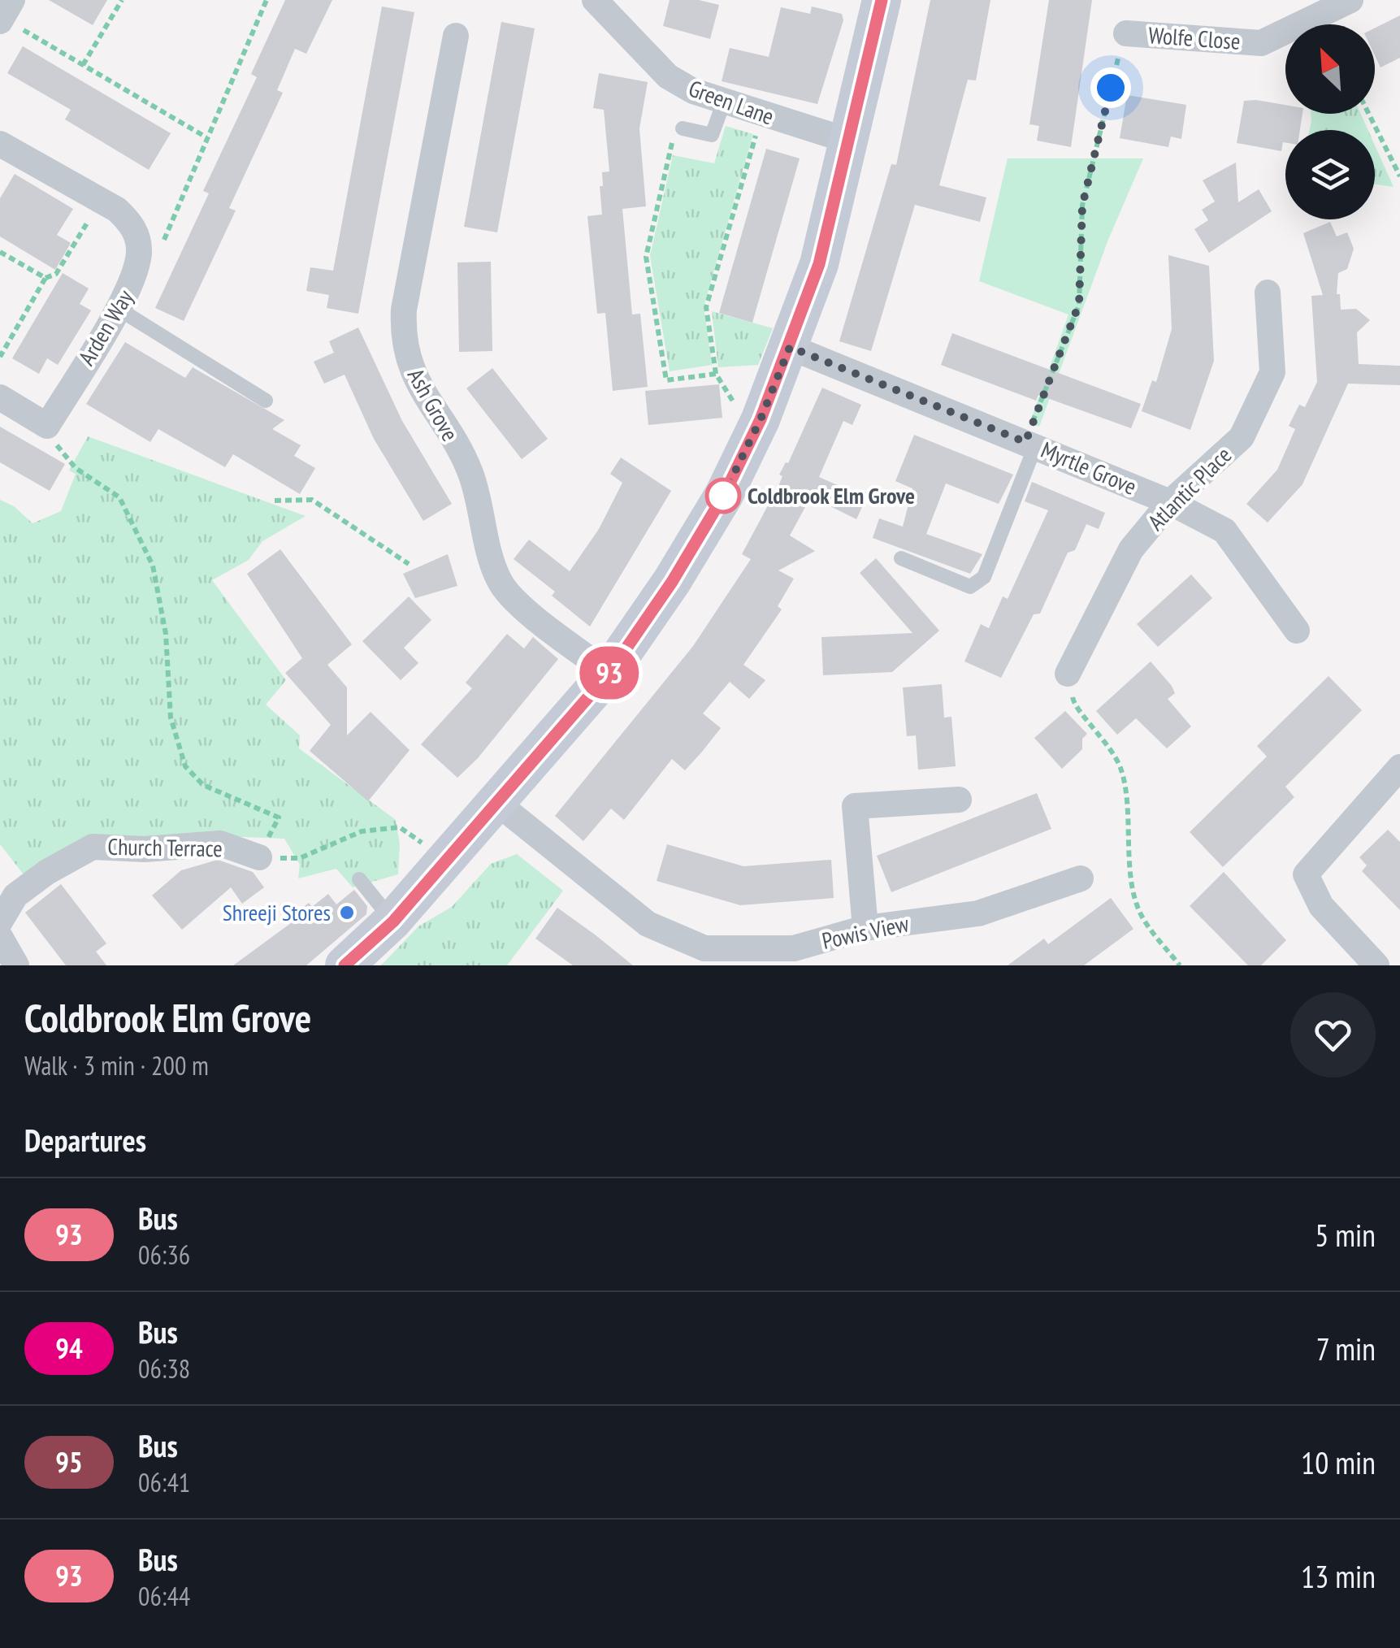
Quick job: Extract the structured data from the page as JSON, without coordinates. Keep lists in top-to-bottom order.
{
  "streets": {
    "street": [
      "Wolfe Close",
      "Green Lane",
      "Arden Way",
      "Ash Grove",
      "Myrtle Grove",
      "Atlantic Place",
      "Church Terrace",
      "Powis View"
    ]
  },
  "crossings": [
    ["Myrtle Grove", "Atlantic Place"]
  ],
  "places": ["Coldbrook Elm Grove", "Shreeji Stores"],
  "lines": ["bus line 93"],
  "north": "top left",
  "page": {
    "on_map": "93",
    "heading": [
      ["Coldbrook Elm Grove", "Walk · 3 min · 200 m"],
      "Departures"
    ],
    "list": [
      {
        "mark": "93",
        "name": "Bus",
        "note": "06:36",
        "value": "5 min"
      },
      {
        "mark": "94",
        "name": "Bus",
        "note": "06:38",
        "value": "7 min"
      },
      {
        "mark": "95",
        "name": "Bus",
        "note": "06:41",
        "value": "10 min"
      },
      {
        "mark": "93",
        "name": "Bus",
        "note": "06:44",
        "value": "13 min"
      }
    ]
  }
}
